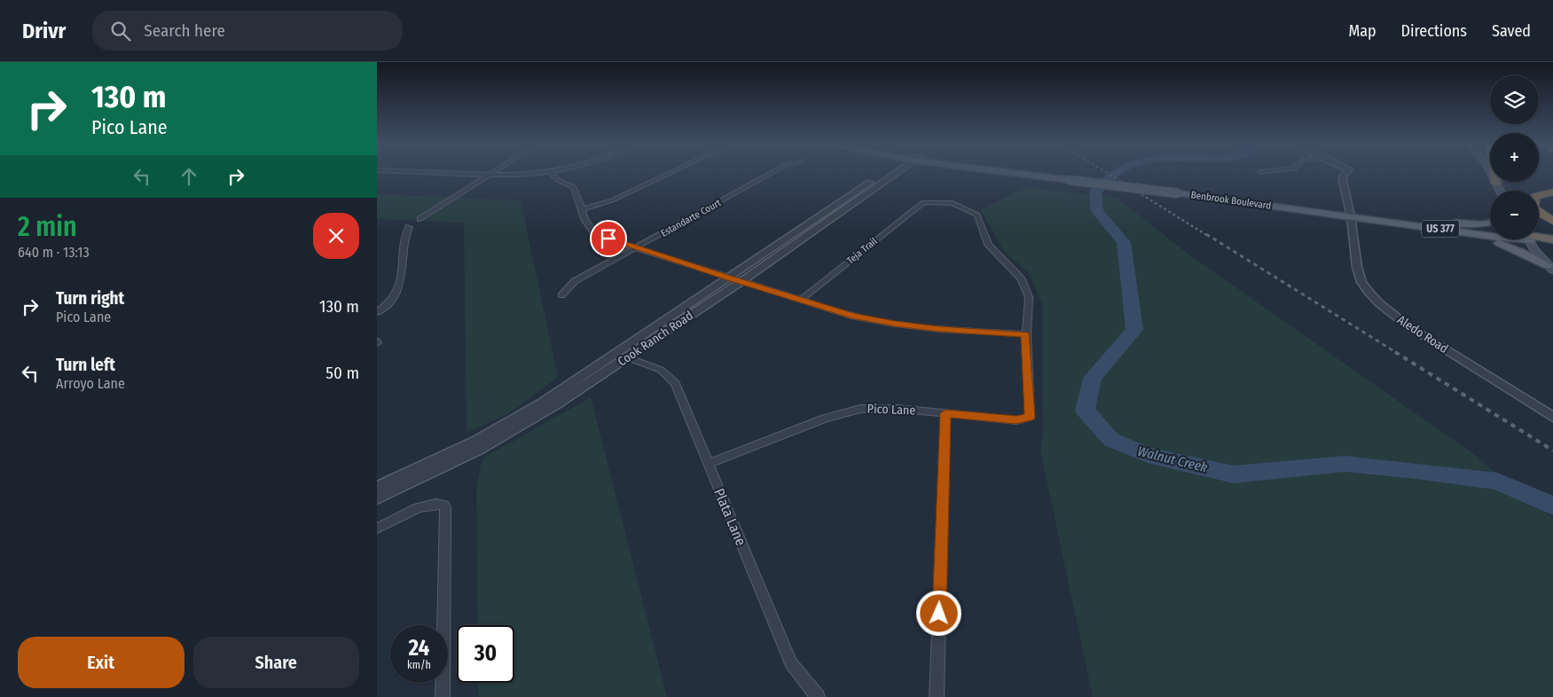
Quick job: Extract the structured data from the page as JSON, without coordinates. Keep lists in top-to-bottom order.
{
  "streets": {
    "highway": ["Benbrook Boulevard", "US 377"],
    "street": [
      "Estandarte Court",
      "Teja Trail",
      "Aledo Road",
      "Cook Ranch Road",
      "Pico Lane",
      "Plata Lane"
    ]
  },
  "crossings": [
    ["Benbrook Boulevard", "Aledo Road"],
    ["Teja Trail", "Pico Lane"],
    ["Cook Ranch Road", "Plata Lane"],
    ["Pico Lane", "Plata Lane"]
  ],
  "water": ["Walnut Creek"],
  "page": {
    "header": "Drivr",
    "search": "Search here",
    "nav": ["Map", "Directions", "Saved"],
    "turn": ["130 m", "Pico Lane"],
    "map_buttons": ["+", "−"],
    "heading": ["2 min", "640 m · 13:13"],
    "list": [
      {
        "name": "Turn right",
        "note": "Pico Lane",
        "value": "130 m"
      },
      {
        "name": "Turn left",
        "note": "Arroyo Lane",
        "value": "50 m"
      }
    ],
    "speed": "24 km/h",
    "limit": "30",
    "buttons": ["Exit", "Share"]
  }
}
